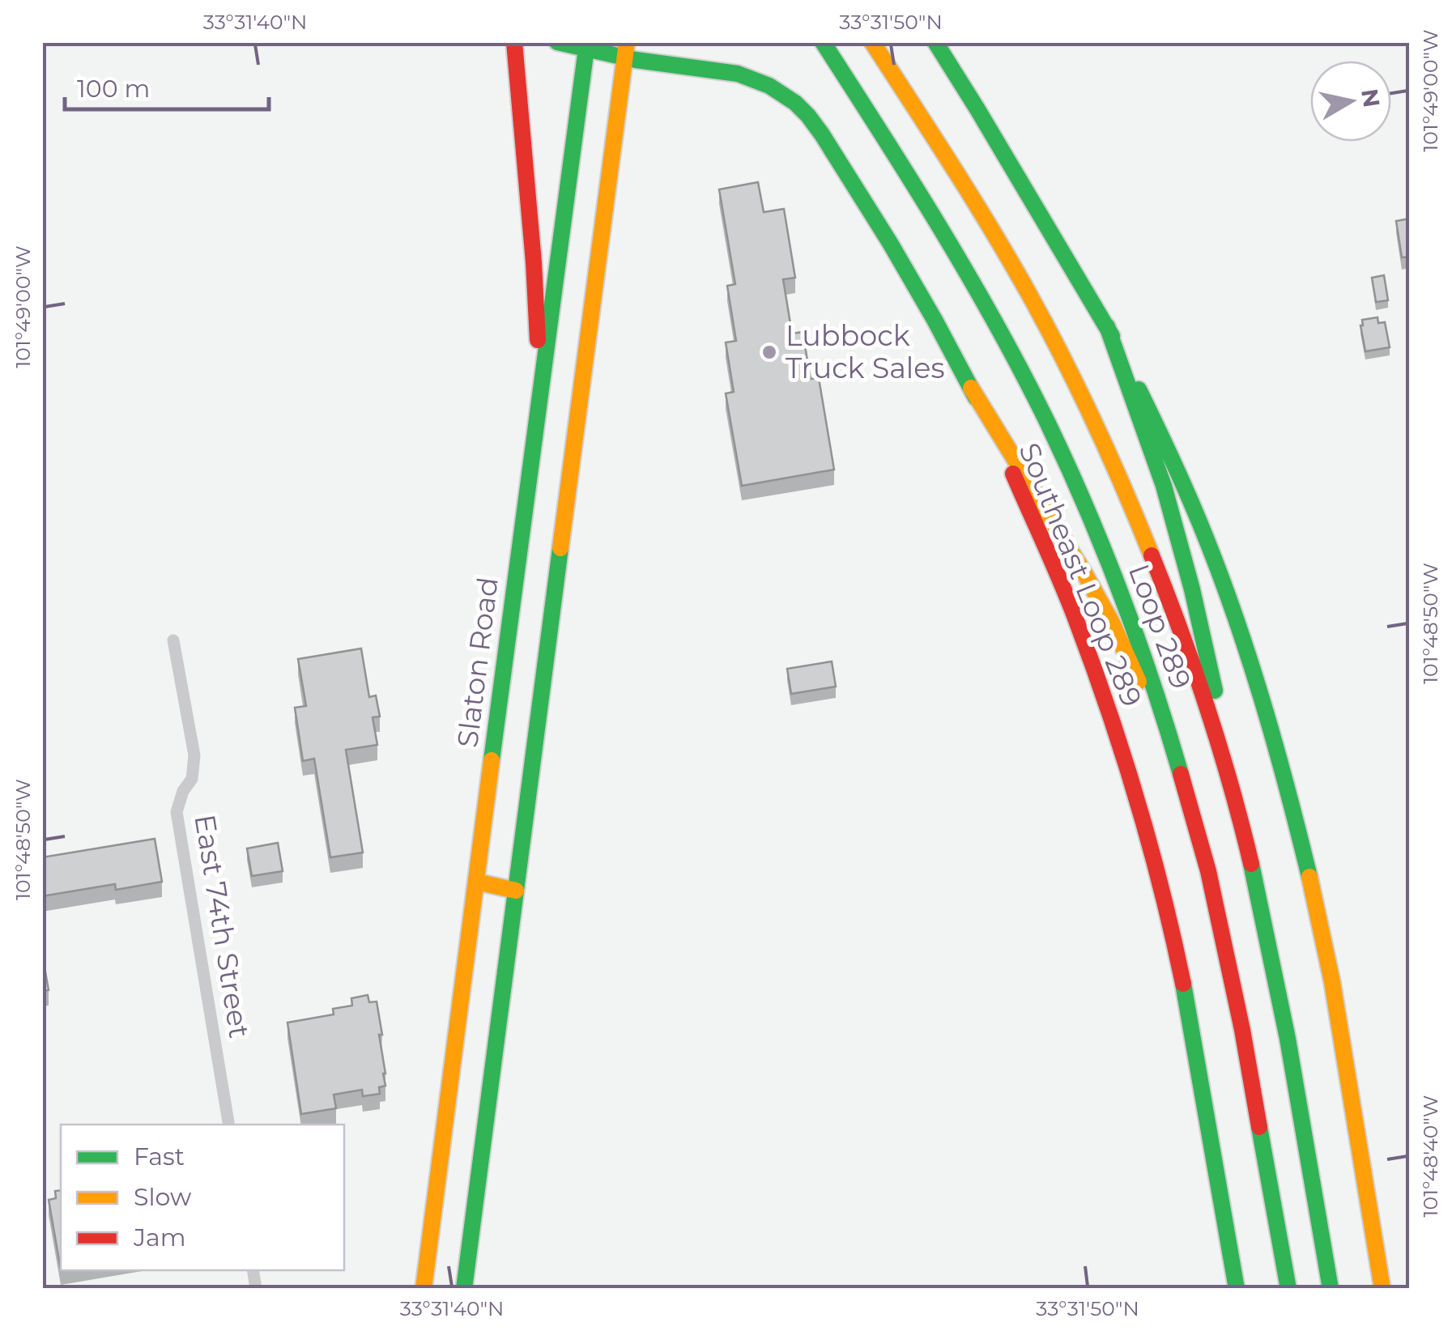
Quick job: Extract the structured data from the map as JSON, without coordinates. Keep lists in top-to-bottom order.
{
  "streets": {
    "main road": ["Southeast Loop 289", "Loop 289", "Slaton Road"],
    "street": ["East 74th Street"]
  },
  "crossings": [
    ["Southeast Loop 289", "Slaton Road"]
  ],
  "places": ["Lubbock Truck Sales"],
  "legend": ["Fast", "Slow", "Jam"],
  "scale_bar": "100 m",
  "north": "right",
  "coordinates": [
    "33°31'40\"N",
    "33°31'50\"N",
    "101°49'00\"W",
    "101°48'50\"W",
    "101°48'40\"W"
  ]
}
